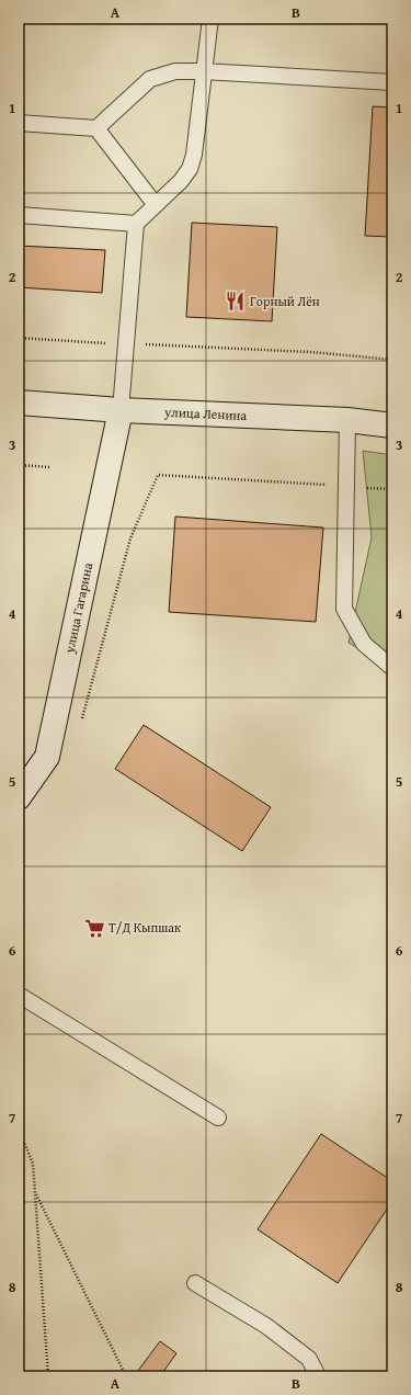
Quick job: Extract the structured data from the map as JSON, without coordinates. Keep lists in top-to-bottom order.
{
  "streets": {
    "street": ["улица Ленина", "улица Гагарина"]
  },
  "crossings": [
    ["улица Ленина", "улица Гагарина"]
  ],
  "places": {
    "restaurant": ["Горный Лён"],
    "supermarket": ["Т/Д Кыпшак"]
  },
  "grid": {
    "columns": ["A", "B"],
    "rows": [
      "1",
      "2",
      "3",
      "4",
      "5",
      "6",
      "7",
      "8"
    ]
  }
}
